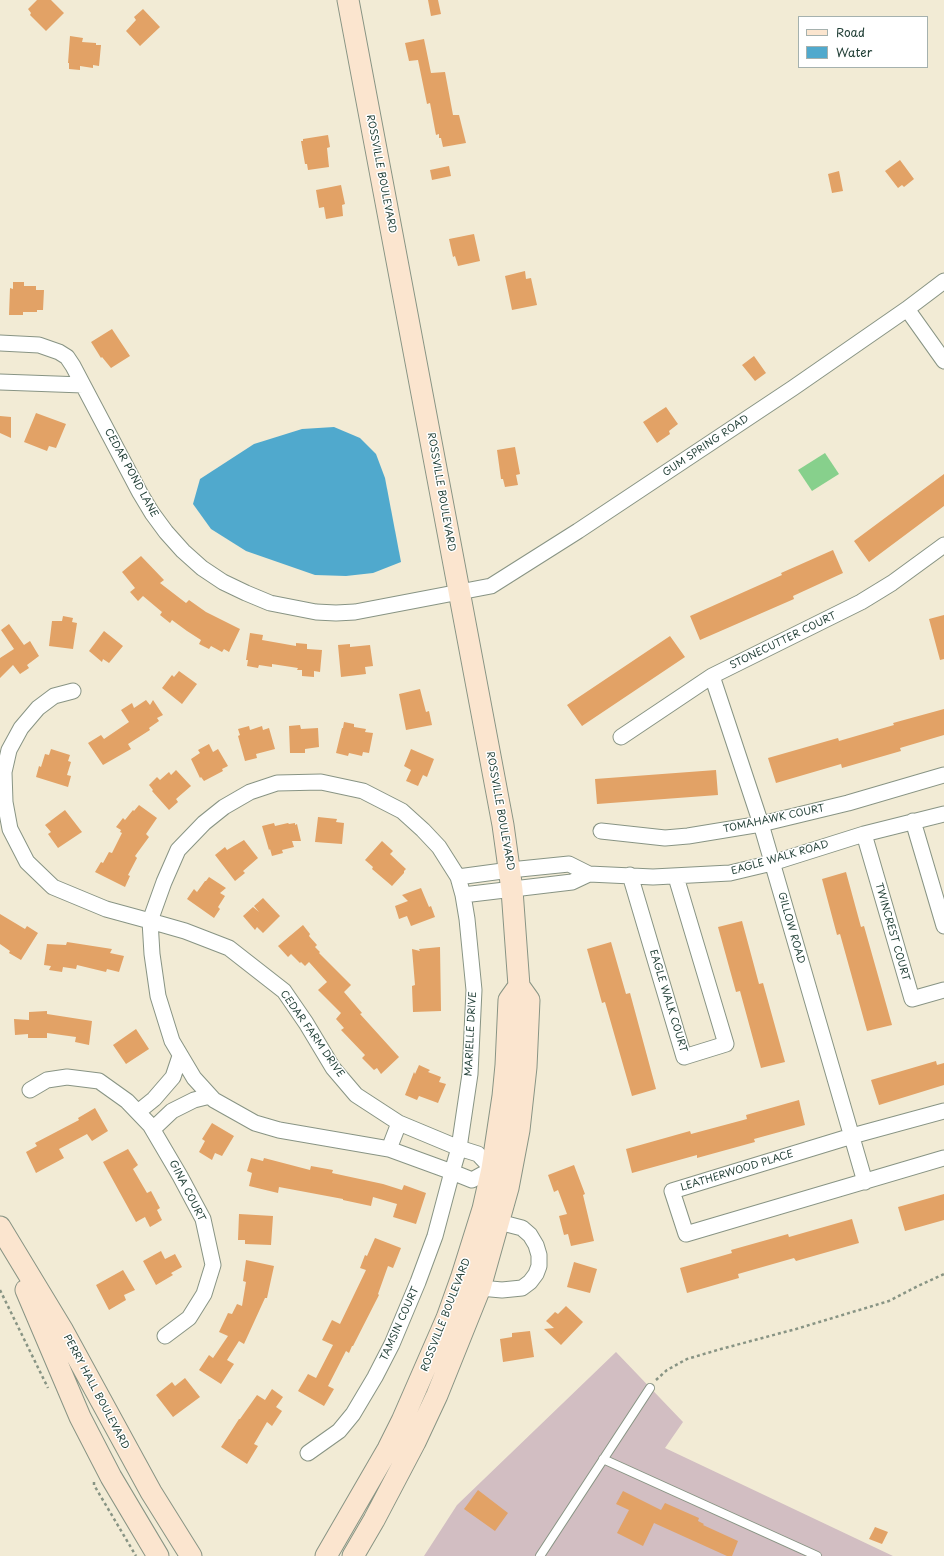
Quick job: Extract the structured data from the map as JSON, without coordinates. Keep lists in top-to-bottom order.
{
  "streets": {
    "main road": ["ROSSVILLE BOULEVARD", "PERRY HALL BOULEVARD"],
    "street": [
      "GUM SPRING ROAD",
      "CEDAR POND LANE",
      "STONECUTTER COURT",
      "TOMAHAWK COURT",
      "EAGLE WALK ROAD",
      "GILLOW ROAD",
      "TWINCREST COURT",
      "EAGLE WALK COURT",
      "CEDAR FARM DRIVE",
      "MARIELLE DRIVE",
      "LEATHERWOOD PLACE",
      "GINA COURT",
      "TAMSIN COURT"
    ]
  },
  "crossings": [
    ["ROSSVILLE BOULEVARD", "GUM SPRING ROAD"],
    ["ROSSVILLE BOULEVARD", "CEDAR POND LANE"],
    ["ROSSVILLE BOULEVARD", "EAGLE WALK ROAD"],
    ["ROSSVILLE BOULEVARD", "CEDAR FARM DRIVE"],
    ["GUM SPRING ROAD", "CEDAR POND LANE"],
    ["STONECUTTER COURT", "GILLOW ROAD"],
    ["TOMAHAWK COURT", "GILLOW ROAD"],
    ["EAGLE WALK ROAD", "GILLOW ROAD"],
    ["EAGLE WALK ROAD", "TWINCREST COURT"],
    ["EAGLE WALK ROAD", "EAGLE WALK COURT"],
    ["GILLOW ROAD", "LEATHERWOOD PLACE"],
    ["CEDAR FARM DRIVE", "MARIELLE DRIVE"],
    ["MARIELLE DRIVE", "TAMSIN COURT"]
  ],
  "legend": ["Road", "Water"]
}
